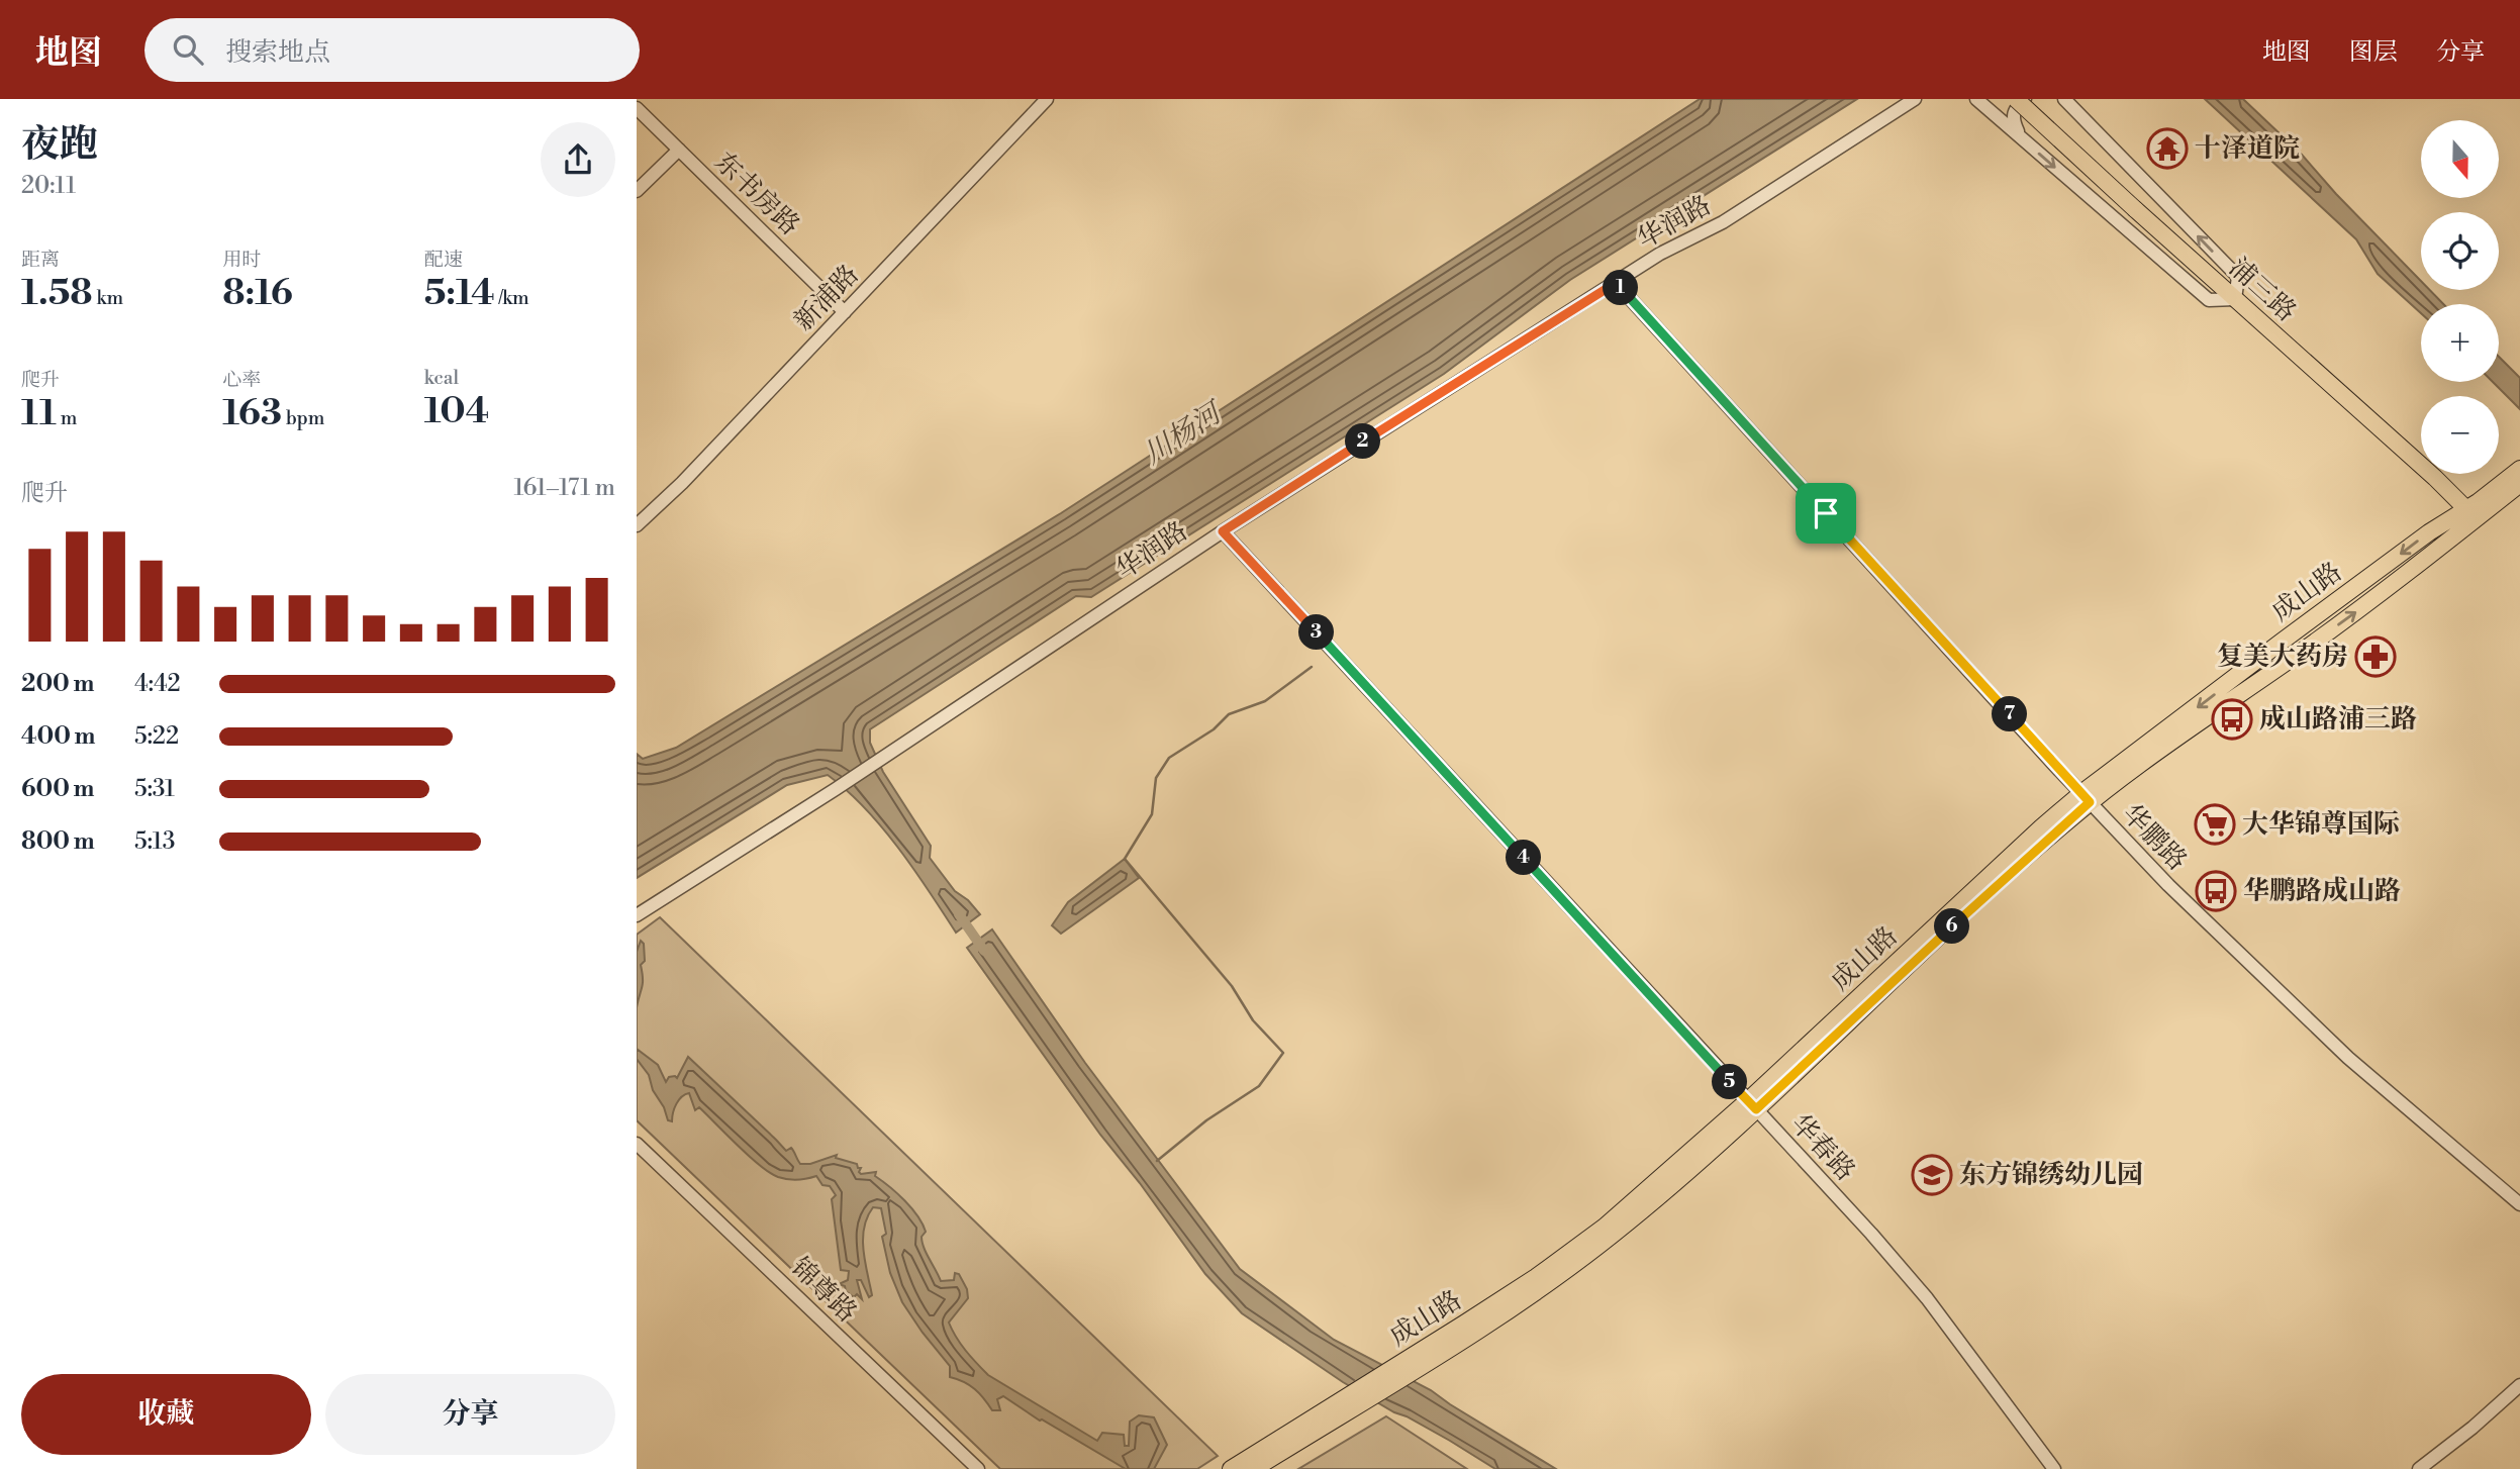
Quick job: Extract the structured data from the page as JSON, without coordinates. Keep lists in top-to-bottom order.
{
  "streets": {
    "main road": ["浦三路", "成山路"],
    "street": [
      "东书房路",
      "华润路",
      "新浦路",
      "华鹏路",
      "华春路",
      "锦尊路"
    ]
  },
  "crossings": [
    ["东书房路", "新浦路"],
    ["华润路", "华鹏路"],
    ["华润路", "华春路"],
    ["浦三路", "成山路"],
    ["成山路", "华鹏路"],
    ["成山路", "华春路"]
  ],
  "water": ["川杨河"],
  "places": {
    "temple": ["十泽道院"],
    "pharmacy": ["复美大药房"],
    "bus stop": ["成山路浦三路", "华鹏路成山路"],
    "supermarket": ["大华锦尊国际"],
    "school or university": ["东方锦绣幼儿园"]
  },
  "north": "bottom",
  "page": {
    "header": "地图",
    "search": "搜索地点",
    "nav": ["地图", "图层", "分享"],
    "heading": ["夜跑", "20:11"],
    "map_buttons": ["+", "−"],
    "stats": [
      ["距离", "1.58 km"],
      ["用时", "8:16"],
      ["配速", "5:14 /km"],
      ["爬升", "11 m"],
      ["心率", "163 bpm"],
      ["kcal", "104"]
    ],
    "pins": [
      "1",
      "2",
      "3",
      "7",
      "4",
      "6",
      "5"
    ],
    "chart": ["爬升", "161–171 m"],
    "list": [
      {
        "name": "200 m",
        "note": "4:42"
      },
      {
        "name": "400 m",
        "note": "5:22"
      },
      {
        "name": "600 m",
        "note": "5:31"
      },
      {
        "name": "800 m",
        "note": "5:13"
      }
    ],
    "buttons": ["收藏", "分享"]
  }
}
